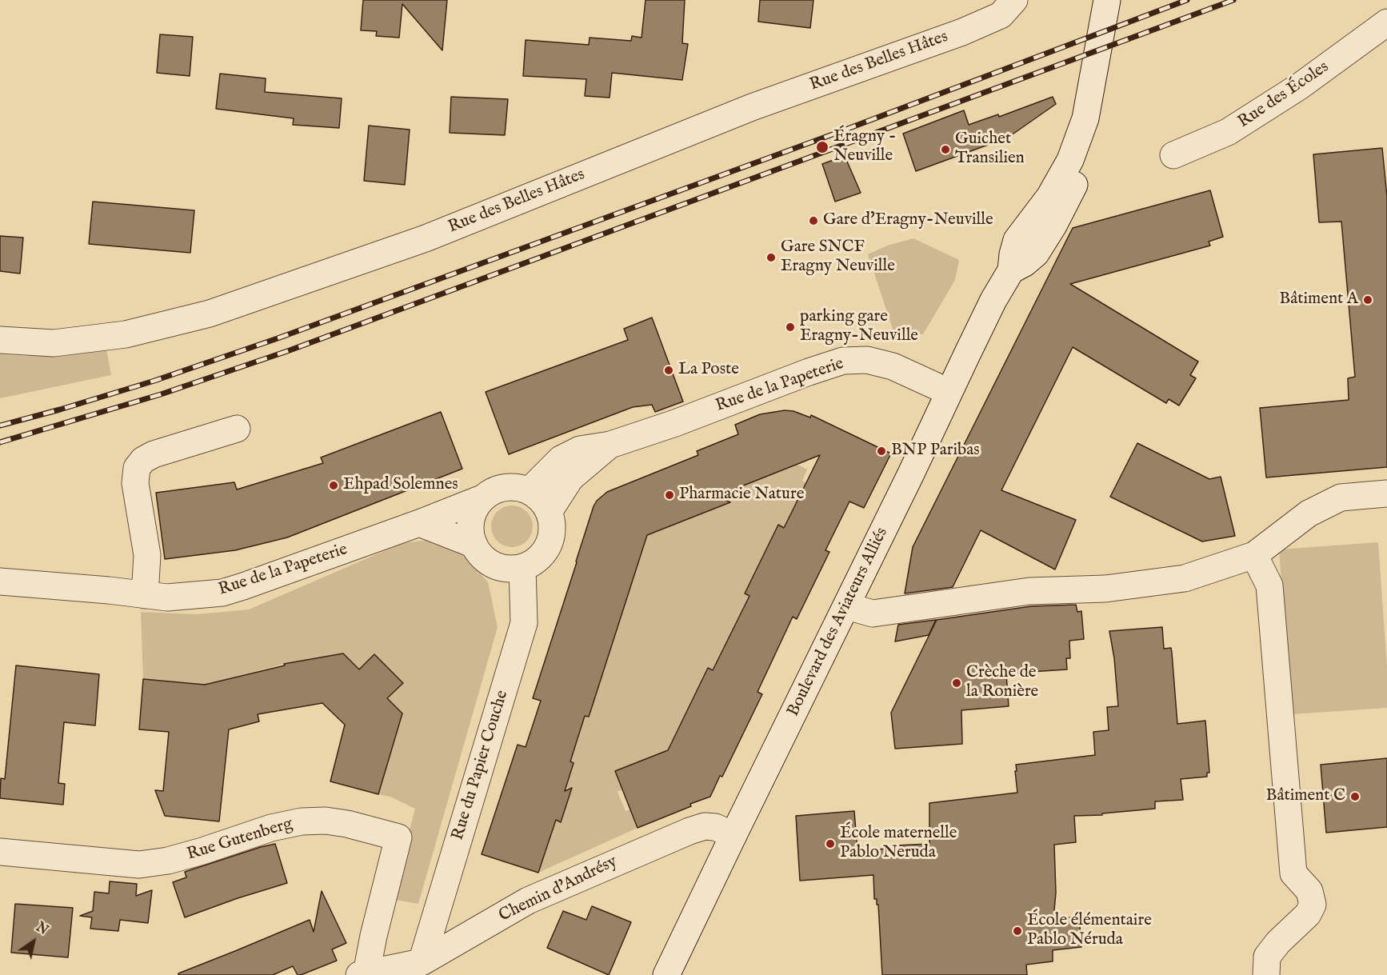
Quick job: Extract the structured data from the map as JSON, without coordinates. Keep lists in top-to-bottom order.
{
  "streets": {
    "street": [
      "Rue des Belles Hâtes",
      "Rue des Écoles",
      "Rue de la Papeterie",
      "Boulevard des Aviateurs Alliés",
      "Rue du Papier Couche",
      "Rue Gutenberg",
      "Chemin d'Andrésy"
    ]
  },
  "crossings": [
    ["Rue de la Papeterie", "Boulevard des Aviateurs Alliés"],
    ["Rue de la Papeterie", "Rue du Papier Couche"],
    ["Boulevard des Aviateurs Alliés", "Chemin d'Andrésy"],
    ["Rue du Papier Couche", "Chemin d'Andrésy"],
    ["Rue Gutenberg", "Chemin d'Andrésy"]
  ],
  "places": [
    "Éragny - Neuville",
    "Guichet Transilien",
    "Gare d'Eragny-Neuville",
    "Gare SNCF Eragny Neuville",
    "Bâtiment A",
    "parking gare Eragny-Neuville",
    "La Poste",
    "BNP Paribas",
    "Ehpad Solemnes",
    "Pharmacie Nature",
    "Crèche de la Ronière",
    "Bâtiment C",
    "École maternelle Pablo Neruda",
    "École élémentaire Pablo Néruda"
  ],
  "north": "top right"
}
